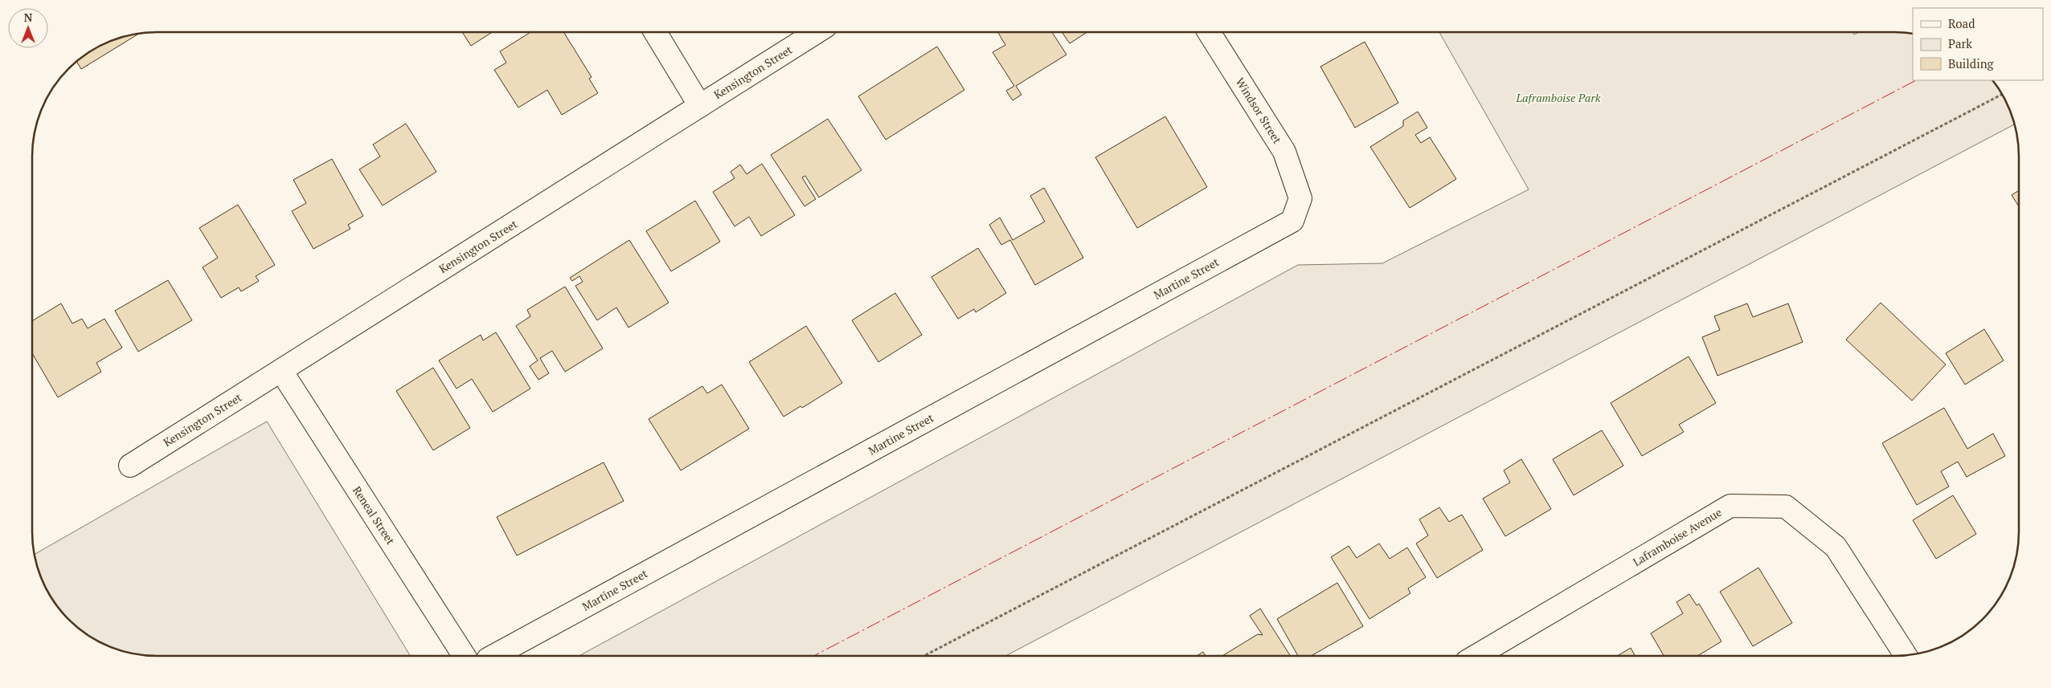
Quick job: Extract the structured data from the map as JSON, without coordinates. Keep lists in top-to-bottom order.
{
  "streets": {
    "street": [
      "Kensington Street",
      "Windsor Street",
      "Martine Street",
      "Reneal Street",
      "Laframboise Avenue"
    ]
  },
  "crossings": [
    ["Kensington Street", "Reneal Street"],
    ["Windsor Street", "Martine Street"]
  ],
  "parks": ["Laframboise Park"],
  "legend": ["Road", "Park", "Building"],
  "north": "top"
}
